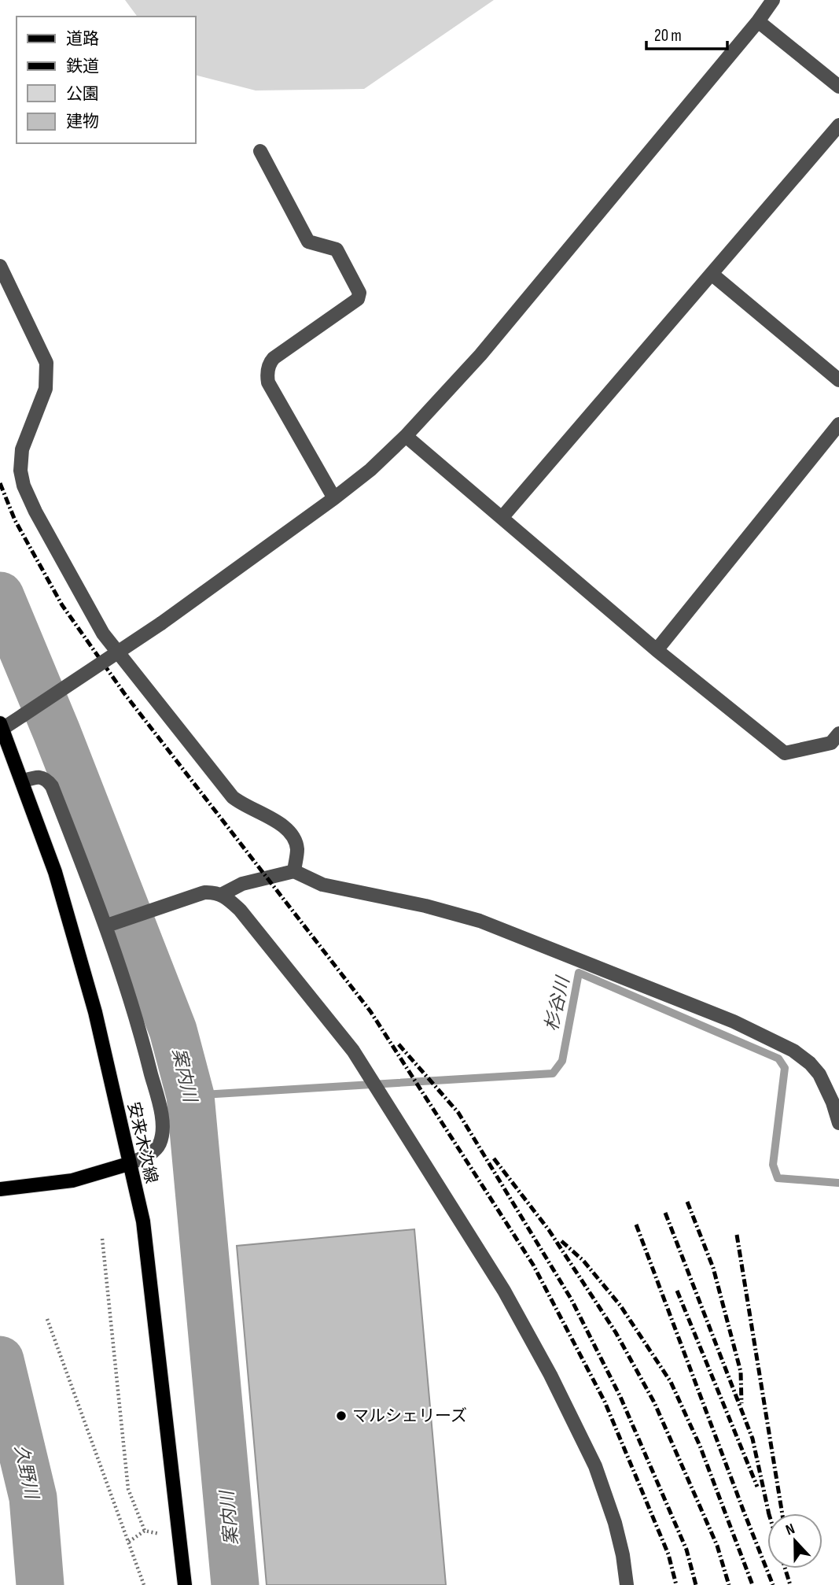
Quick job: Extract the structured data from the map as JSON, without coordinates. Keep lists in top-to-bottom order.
{
  "streets": {
    "main road": ["安来木次線"]
  },
  "water": ["杉谷川", "案内川", "久野川"],
  "places": ["マルシェリーズ"],
  "legend": [
    "道路",
    "鉄道",
    "公園",
    "建物"
  ],
  "scale_bar": "20 m",
  "north": "top"
}
